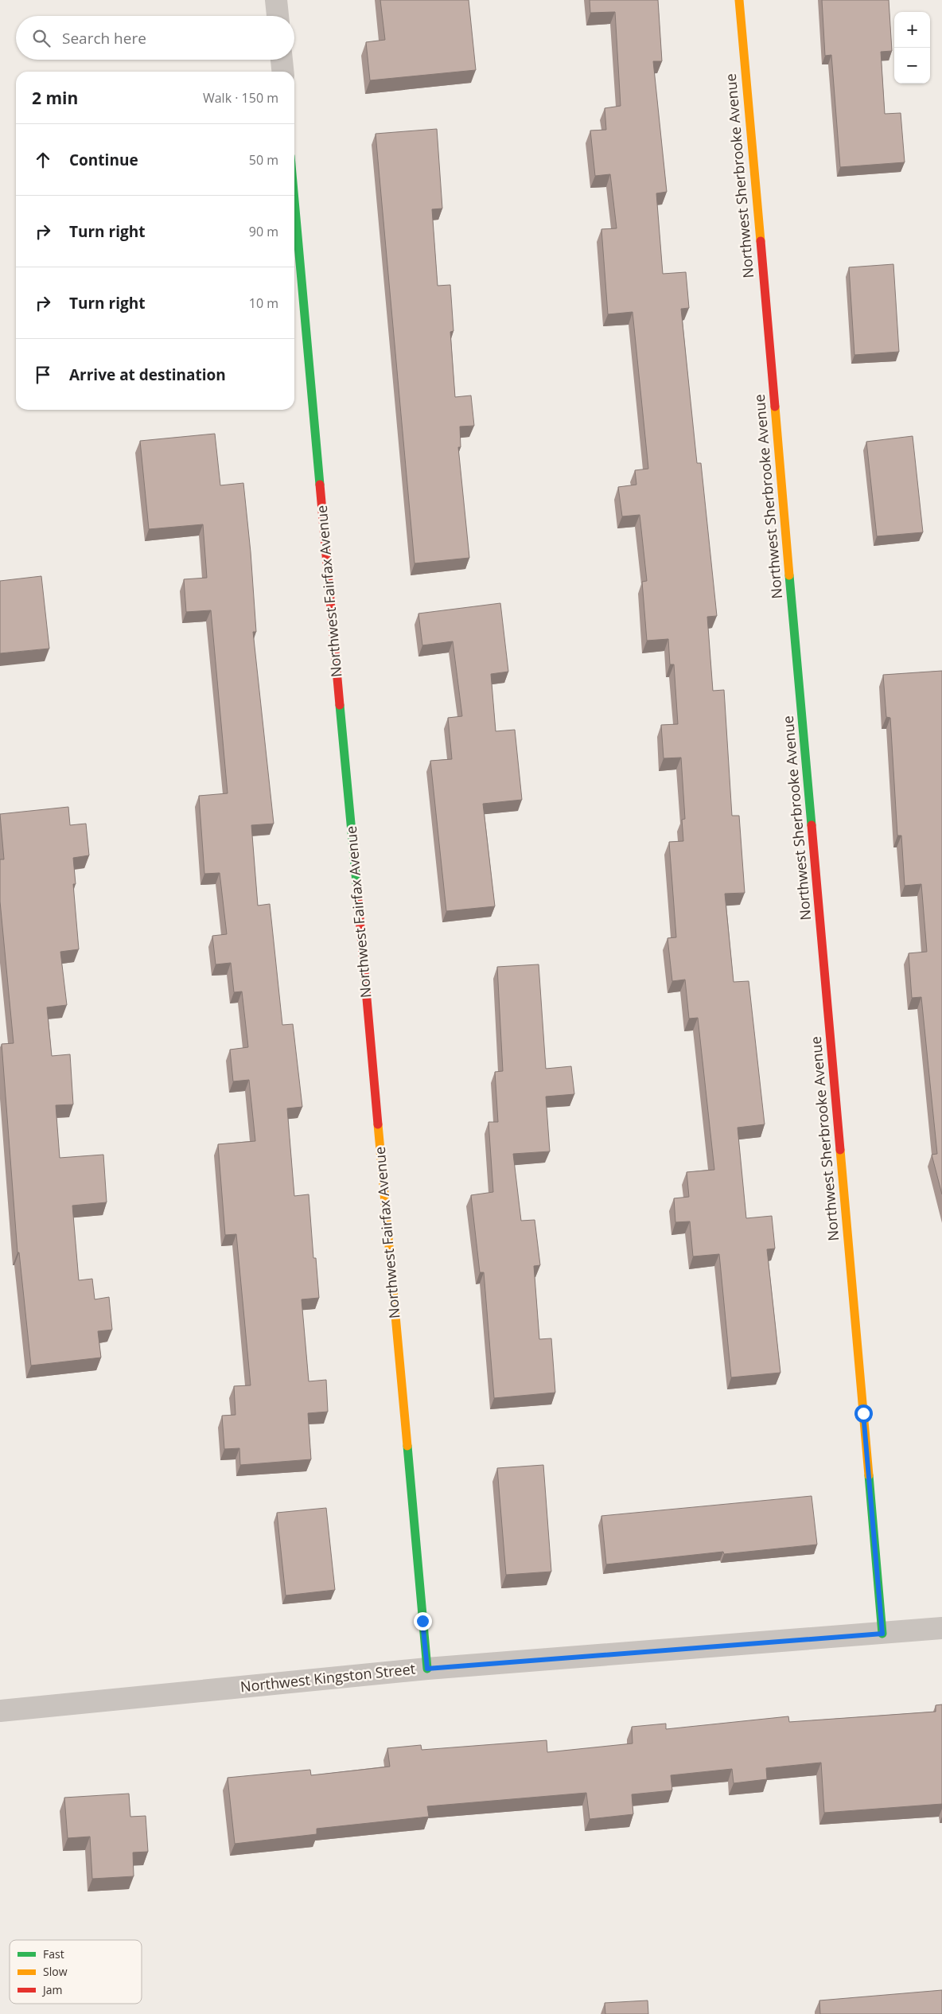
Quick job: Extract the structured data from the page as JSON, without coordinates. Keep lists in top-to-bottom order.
{
  "streets": {
    "street": ["Northwest Sherbrooke Avenue", "Northwest Fairfax Avenue", "Northwest Kingston Street"]
  },
  "crossings": [
    ["Northwest Sherbrooke Avenue", "Northwest Kingston Street"],
    ["Northwest Fairfax Avenue", "Northwest Kingston Street"]
  ],
  "legend": ["Fast", "Slow", "Jam"],
  "page": {
    "map_buttons": ["+", "−"],
    "search": "Search here",
    "heading": ["2 min", "Walk · 150 m"],
    "list": [
      ["Continue", "50 m"],
      ["Turn right", "90 m"],
      ["Turn right", "10 m"],
      "Arrive at destination"
    ]
  }
}
